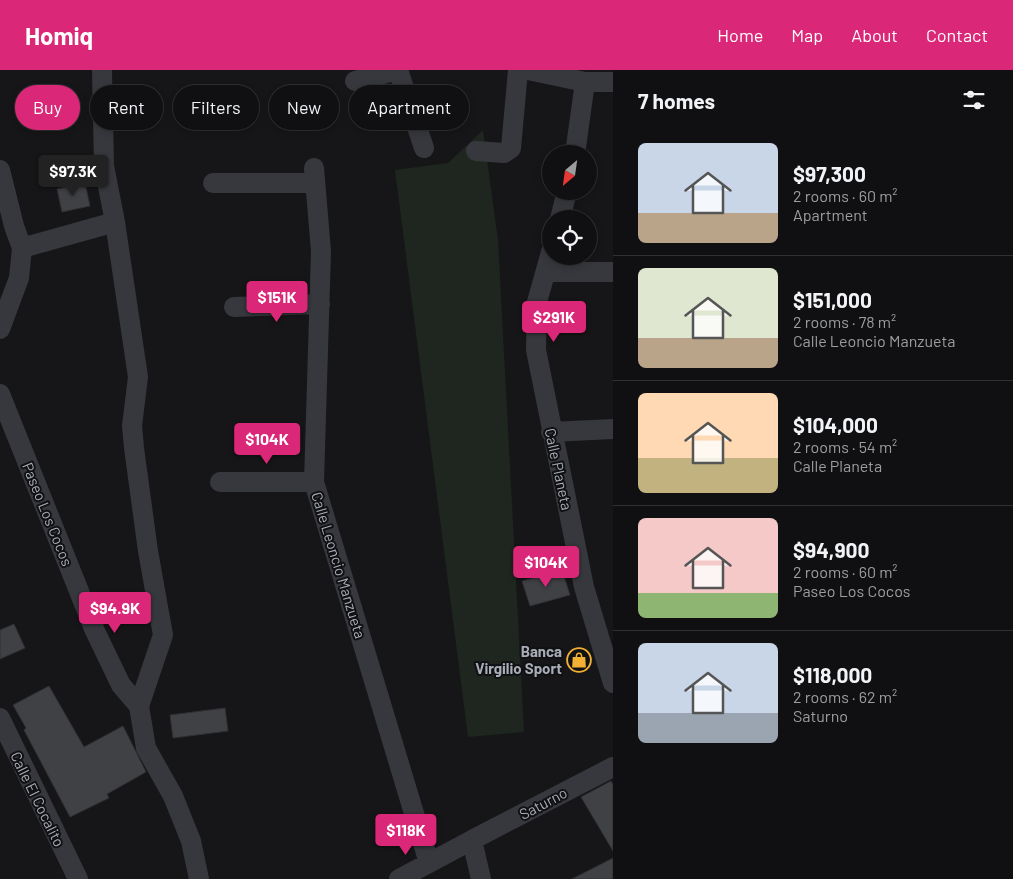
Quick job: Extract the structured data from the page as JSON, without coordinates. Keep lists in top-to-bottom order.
{
  "streets": {
    "street": [
      "Calle Planeta",
      "Paseo Los Cocos",
      "Calle Leoncio Manzueta",
      "Calle El Cocalito",
      "Saturno"
    ]
  },
  "places": {
    "shop": ["Banca Virgilio Sport"]
  },
  "north": "bottom left",
  "page": {
    "header": "Homiq",
    "nav": [
      "Home",
      "Map",
      "About",
      "Contact"
    ],
    "heading": "7 homes",
    "chip": [
      "Buy",
      "Rent",
      "Filters",
      "New",
      "Apartment"
    ],
    "list": [
      {
        "name": "$97,300",
        "note": "2 rooms · 60 m² · Apartment"
      },
      {
        "name": "$151,000",
        "note": "2 rooms · 78 m² · Calle Leoncio Manzueta"
      },
      {
        "name": "$104,000",
        "note": "2 rooms · 54 m² · Calle Planeta"
      },
      {
        "name": "$94,900",
        "note": "2 rooms · 60 m² · Paseo Los Cocos"
      },
      {
        "name": "$118,000",
        "note": "2 rooms · 62 m² · Saturno"
      }
    ],
    "price": [
      "$97.3K",
      "$151K",
      "$291K",
      "$104K",
      "$104K",
      "$94.9K",
      "$118K"
    ]
  }
}
